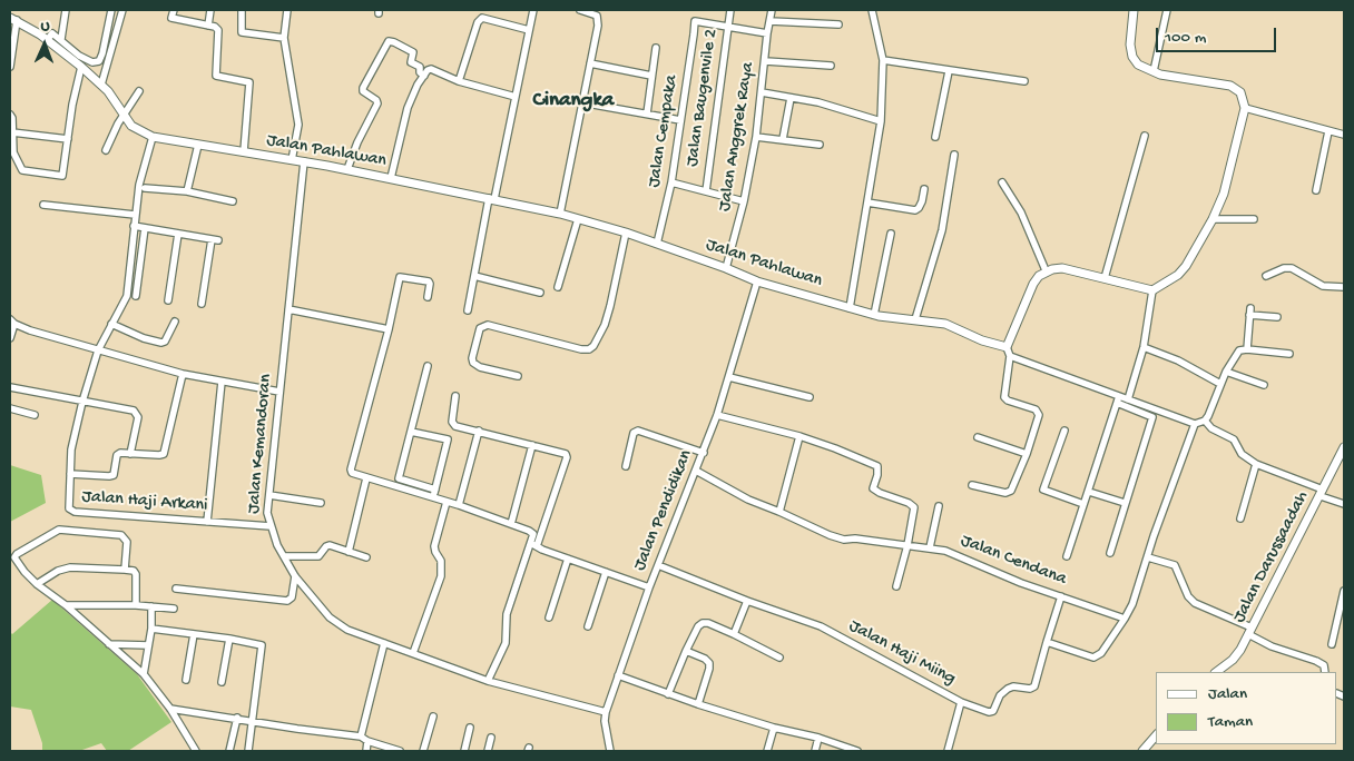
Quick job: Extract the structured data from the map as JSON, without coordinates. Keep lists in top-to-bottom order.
{
  "streets": {
    "street": [
      "Jalan Baugenvile 2",
      "Jalan Cempaka",
      "Jalan Anggrek Raya",
      "Jalan Pahlawan",
      "Jalan Kemandoran",
      "Jalan Haji Arkani",
      "Jalan Pendidikan",
      "Jalan Darussaadah",
      "Jalan Cendana",
      "Jalan Haji Miing"
    ]
  },
  "crossings": [
    ["Jalan Baugenvile 2", "Jalan Cempaka"],
    ["Jalan Cempaka", "Jalan Pahlawan"],
    ["Jalan Anggrek Raya", "Jalan Pahlawan"],
    ["Jalan Pahlawan", "Jalan Kemandoran"],
    ["Jalan Pahlawan", "Jalan Haji Arkani"],
    ["Jalan Pahlawan", "Jalan Pendidikan"],
    ["Jalan Kemandoran", "Jalan Haji Arkani"],
    ["Jalan Kemandoran", "Jalan Pendidikan"],
    ["Jalan Pendidikan", "Jalan Cendana"],
    ["Jalan Pendidikan", "Jalan Haji Miing"],
    ["Jalan Cendana", "Jalan Haji Miing"]
  ],
  "districts": ["Cinangka"],
  "legend": ["Jalan", "Taman"],
  "scale_bar": "100 m",
  "north": "top"
}
